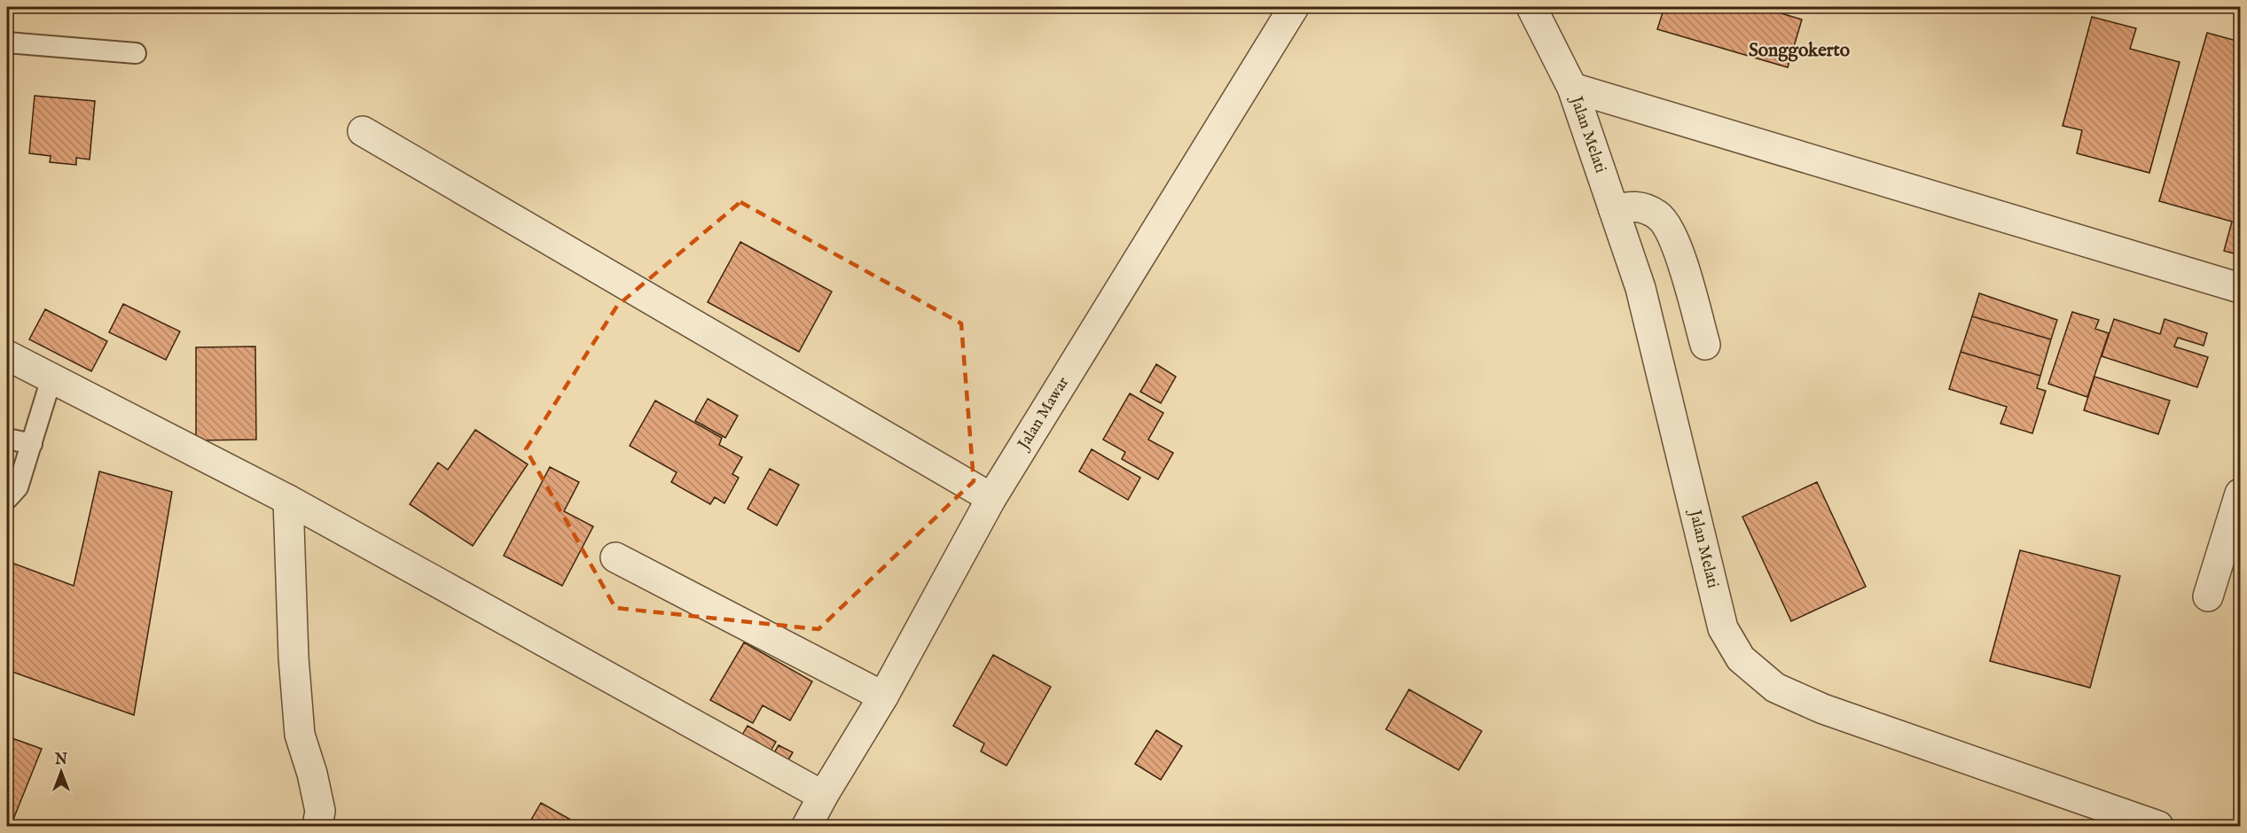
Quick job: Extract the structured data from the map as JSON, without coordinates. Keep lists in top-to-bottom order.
{
  "streets": {
    "street": ["Jalan Melati", "Jalan Mawar"]
  },
  "districts": ["Songgokerto"],
  "north": "top"
}
